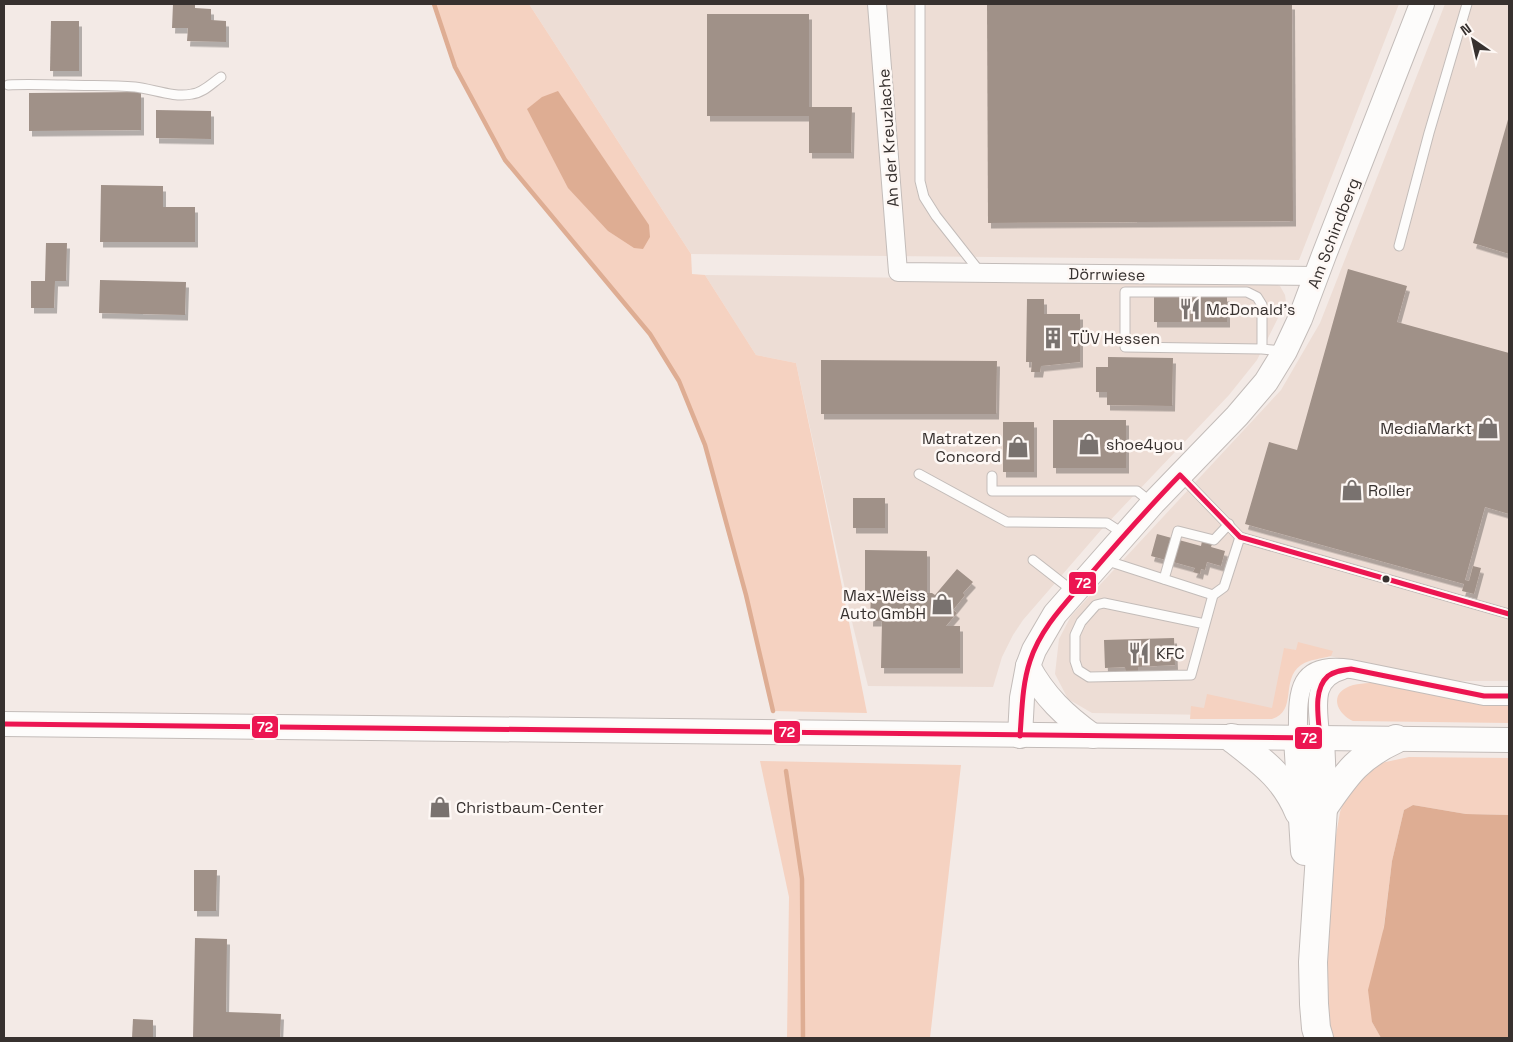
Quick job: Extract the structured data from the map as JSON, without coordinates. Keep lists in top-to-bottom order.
{
  "streets": {
    "main road": ["Am Schindberg"],
    "street": ["An der Kreuzlache", "Dörrwiese"]
  },
  "crossings": [
    ["An der Kreuzlache", "Dörrwiese"],
    ["Am Schindberg", "Dörrwiese"]
  ],
  "places": {
    "restaurant": ["McDonald's", "KFC"],
    "building": ["TÜV Hessen"],
    "shop": [
      "MediaMarkt",
      "shoe4you",
      "Matratzen Concord",
      "Roller",
      "Max-Weiss Auto GmbH",
      "Christbaum-Center"
    ]
  },
  "lines": ["transit line 72"],
  "north": "top left"
}
